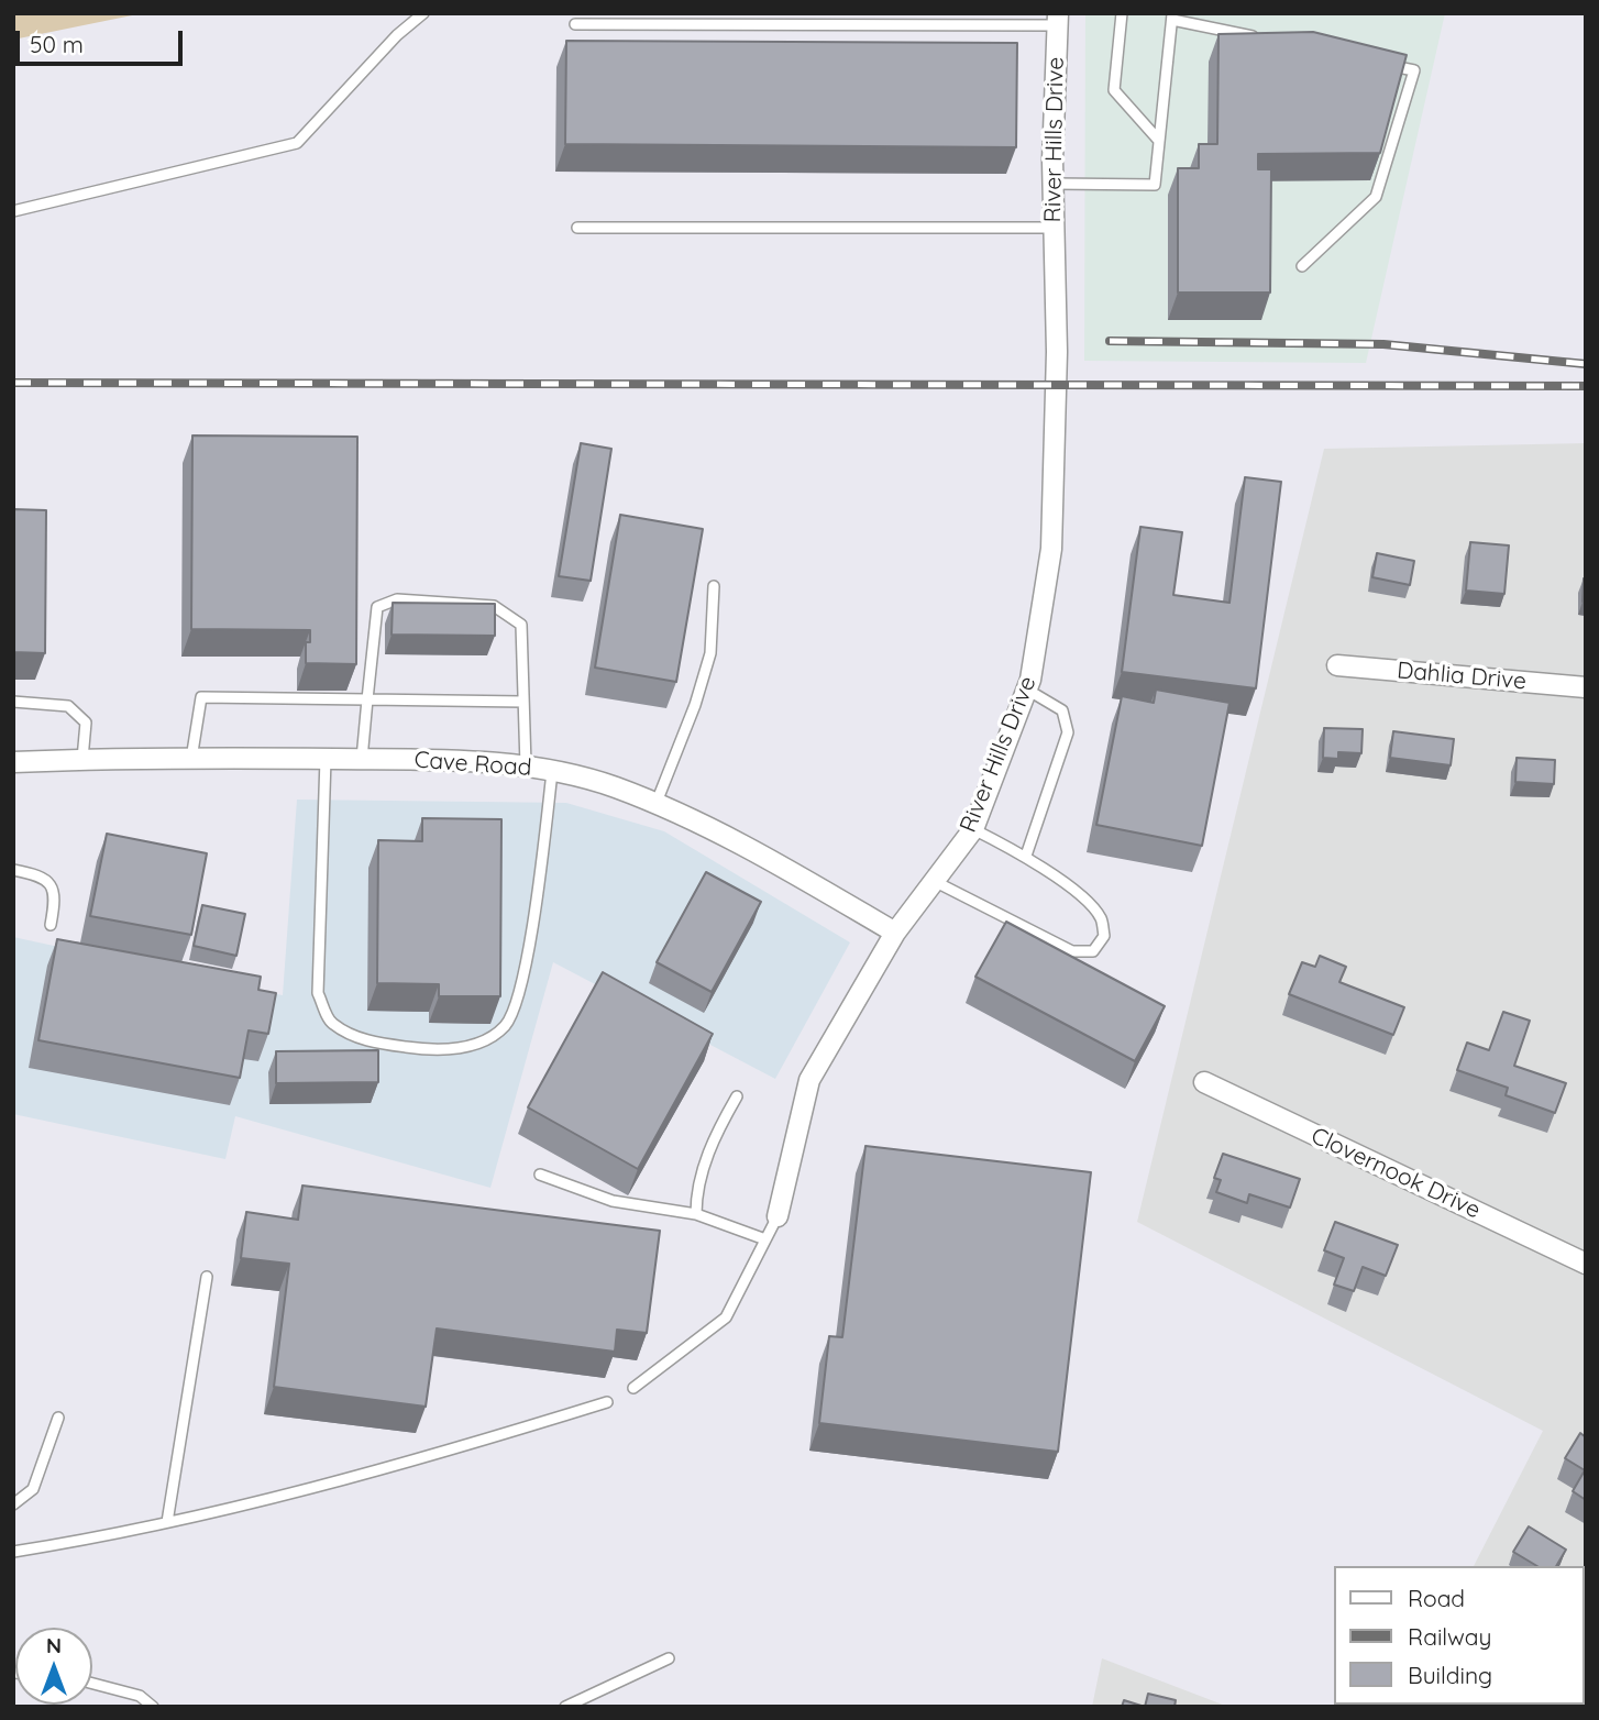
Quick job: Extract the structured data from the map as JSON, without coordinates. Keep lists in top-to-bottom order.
{
  "streets": {
    "street": [
      "River Hills Drive",
      "Dahlia Drive",
      "Cave Road",
      "Clovernook Drive"
    ]
  },
  "crossings": [
    ["River Hills Drive", "Cave Road"]
  ],
  "legend": ["Road", "Railway", "Building"],
  "scale_bar": "50 m",
  "north": "top"
}
